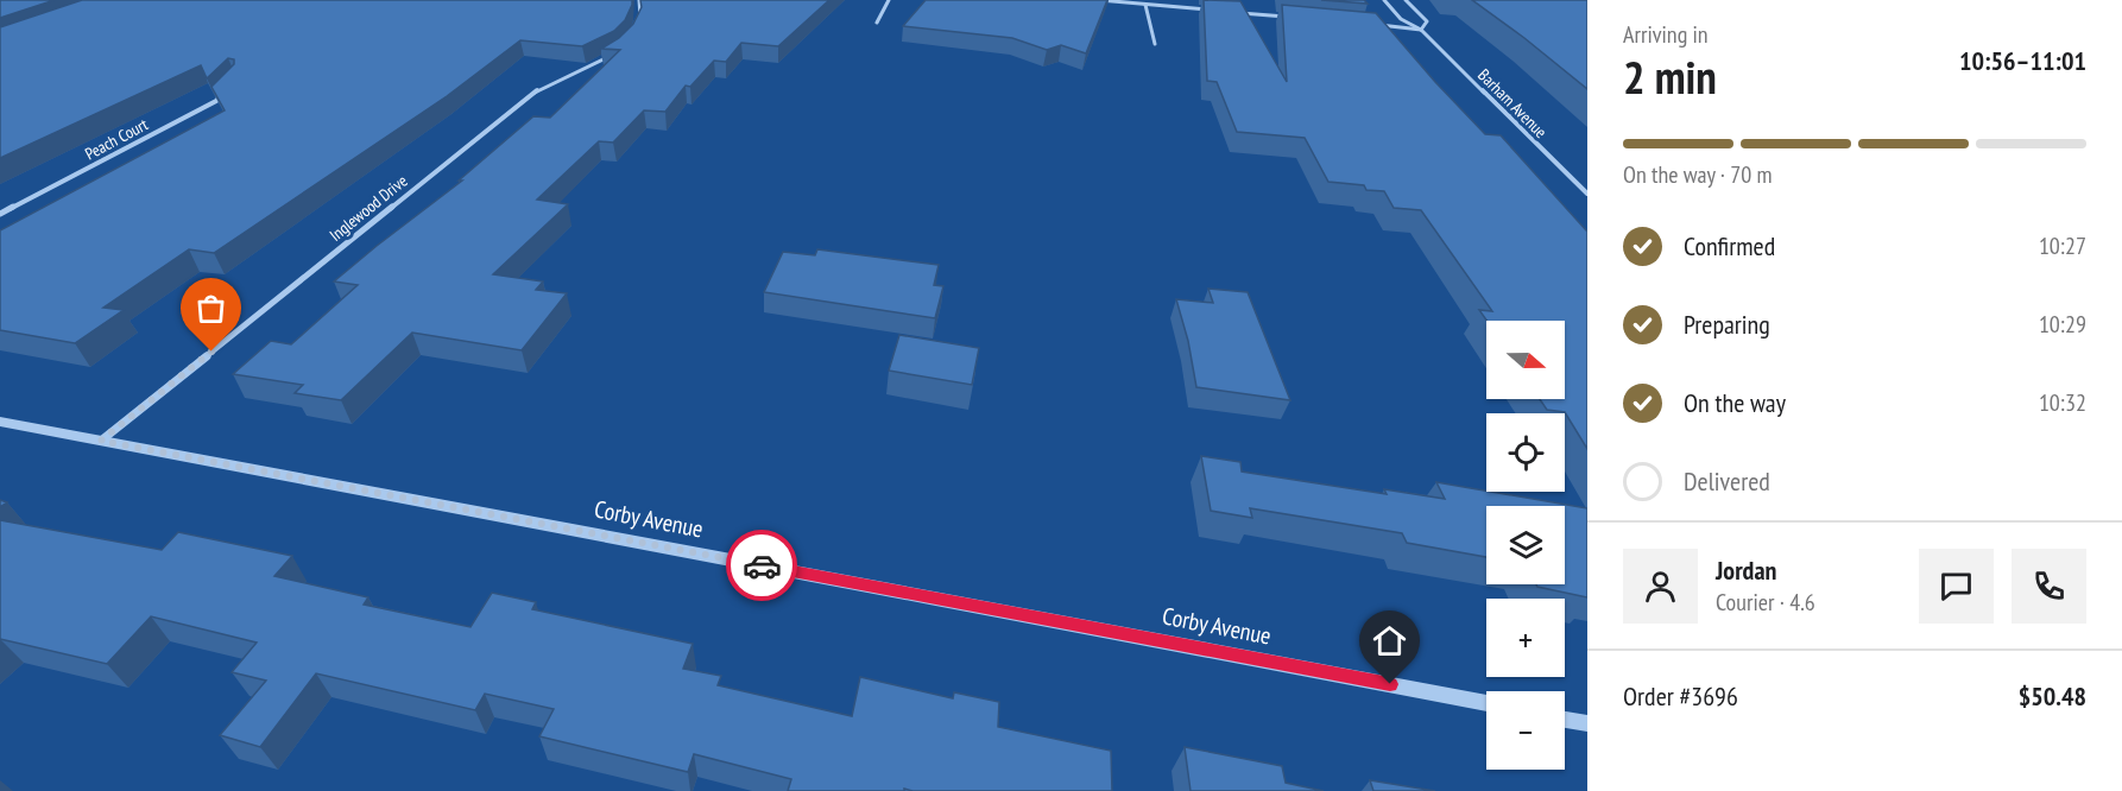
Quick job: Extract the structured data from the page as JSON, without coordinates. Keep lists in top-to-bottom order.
{
  "streets": {
    "street": [
      "Barham Avenue",
      "Peach Court",
      "Inglewood Drive",
      "Corby Avenue"
    ]
  },
  "crossings": [
    ["Inglewood Drive", "Corby Avenue"]
  ],
  "north": "right",
  "page": {
    "heading": ["2 min", "Arriving in", "10:56–11:01"],
    "panel": [
      "Jordan",
      "Courier · 4.6",
      "Order #3696",
      "$50.48"
    ],
    "bar": "On the way · 70 m",
    "list": [
      ["Confirmed", "10:27"],
      ["Preparing", "10:29"],
      ["On the way", "10:32"],
      "Delivered"
    ],
    "map_buttons": ["+", "−"]
  }
}
